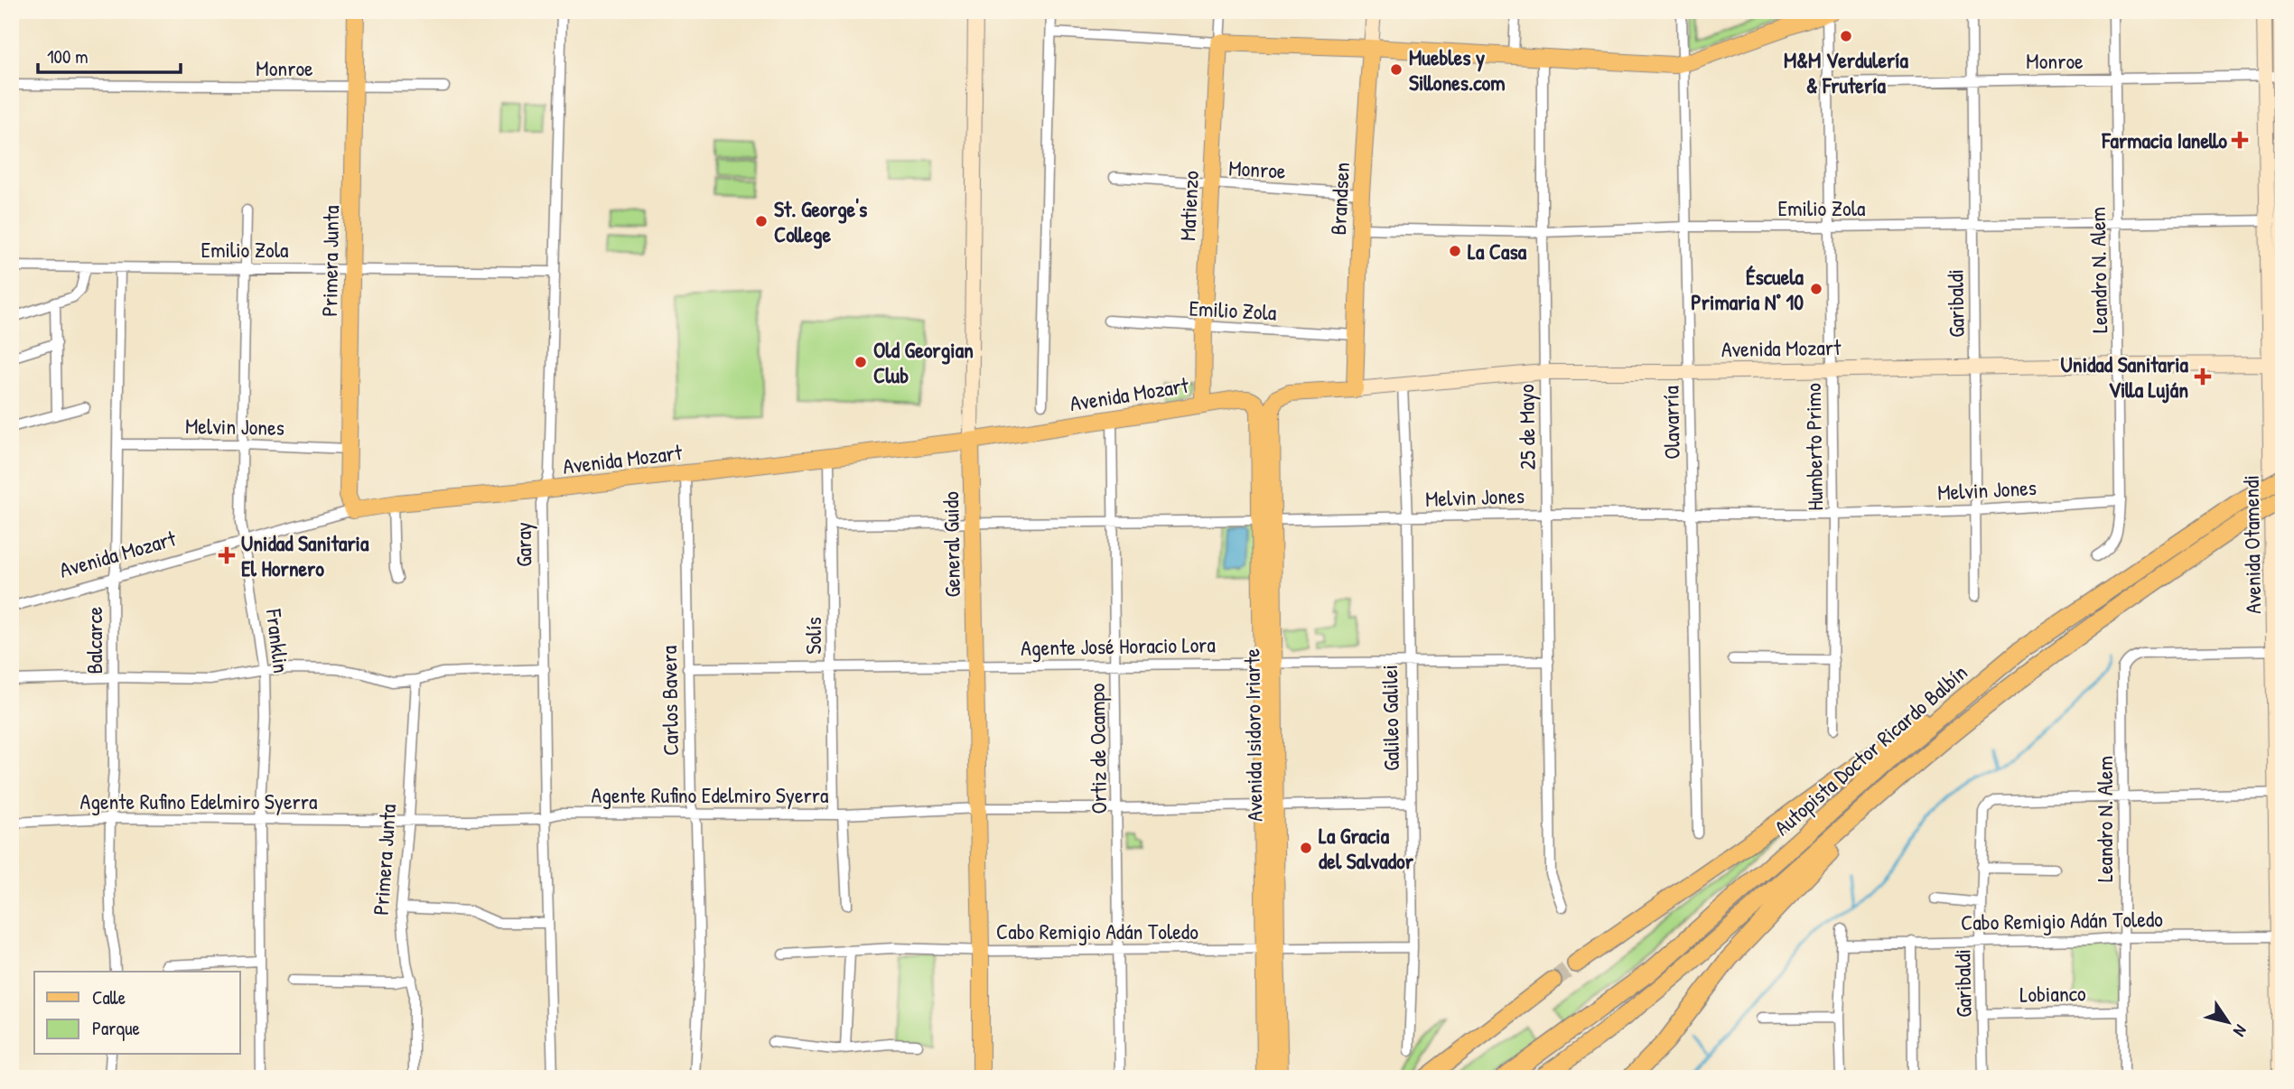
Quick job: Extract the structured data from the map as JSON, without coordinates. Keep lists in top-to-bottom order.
{
  "streets": {
    "highway": ["Autopista Doctor Ricardo Balbín"],
    "main road": [
      "Brandsen",
      "Matienzo",
      "Primera Junta",
      "Avenida Mozart",
      "General Guido",
      "Avenida Otamendi",
      "Avenida Isidoro Iriarte"
    ],
    "street": [
      "Monroe",
      "Emilio Zola",
      "Leandro N. Alem",
      "Garibaldi",
      "Olavarría",
      "Melvin Jones",
      "25 de Mayo",
      "Humberto Primo",
      "Garay",
      "Solís",
      "Balcarce",
      "Franklin",
      "Agente José Horacio Lora",
      "Carlos Bavera",
      "Galileo Galilei",
      "Ortiz de Ocampo",
      "Agente Rufino Edelmiro Syerra",
      "Cabo Remigio Adán Toledo",
      "Lobianco"
    ]
  },
  "crossings": [
    ["Monroe", "Brandsen"],
    ["Monroe", "Matienzo"],
    ["Monroe", "Primera Junta"],
    ["Monroe", "Leandro N. Alem"],
    ["Monroe", "Garibaldi"],
    ["Monroe", "Humberto Primo"],
    ["Monroe", "Avenida Otamendi"],
    ["Brandsen", "Emilio Zola"],
    ["Brandsen", "Avenida Mozart"],
    ["Matienzo", "Emilio Zola"],
    ["Matienzo", "Avenida Mozart"],
    ["Emilio Zola", "Primera Junta"],
    ["Emilio Zola", "Leandro N. Alem"],
    ["Emilio Zola", "Garibaldi"],
    ["Emilio Zola", "Olavarría"],
    ["Emilio Zola", "25 de Mayo"],
    ["Emilio Zola", "Humberto Primo"],
    ["Emilio Zola", "Garay"],
    ["Emilio Zola", "Avenida Otamendi"],
    ["Emilio Zola", "Balcarce"],
    ["Emilio Zola", "Franklin"],
    ["Primera Junta", "Avenida Mozart"],
    ["Primera Junta", "Melvin Jones"],
    ["Primera Junta", "Agente Rufino Edelmiro Syerra"],
    ["Leandro N. Alem", "Garibaldi"],
    ["Leandro N. Alem", "Avenida Mozart"],
    ["Leandro N. Alem", "Melvin Jones"],
    ["Leandro N. Alem", "Avenida Otamendi"],
    ["Leandro N. Alem", "Cabo Remigio Adán Toledo"],
    ["Leandro N. Alem", "Lobianco"],
    ["Garibaldi", "Avenida Mozart"],
    ["Garibaldi", "Melvin Jones"],
    ["Garibaldi", "Cabo Remigio Adán Toledo"],
    ["Garibaldi", "Lobianco"],
    ["Avenida Mozart", "Olavarría"],
    ["Avenida Mozart", "25 de Mayo"],
    ["Avenida Mozart", "Humberto Primo"],
    ["Avenida Mozart", "Garay"],
    ["Avenida Mozart", "General Guido"],
    ["Avenida Mozart", "Avenida Otamendi"],
    ["Avenida Mozart", "Solís"],
    ["Avenida Mozart", "Balcarce"],
    ["Avenida Mozart", "Franklin"],
    ["Avenida Mozart", "Carlos Bavera"],
    ["Avenida Mozart", "Galileo Galilei"],
    ["Avenida Mozart", "Avenida Isidoro Iriarte"],
    ["Avenida Mozart", "Ortiz de Ocampo"],
    ["Olavarría", "Melvin Jones"],
    ["Melvin Jones", "25 de Mayo"],
    ["Melvin Jones", "Humberto Primo"],
    ["Melvin Jones", "General Guido"],
    ["Melvin Jones", "Solís"],
    ["Melvin Jones", "Balcarce"],
    ["Melvin Jones", "Franklin"],
    ["Melvin Jones", "Galileo Galilei"],
    ["Melvin Jones", "Avenida Isidoro Iriarte"],
    ["Melvin Jones", "Ortiz de Ocampo"],
    ["25 de Mayo", "Agente José Horacio Lora"],
    ["Garay", "Agente Rufino Edelmiro Syerra"],
    ["General Guido", "Agente José Horacio Lora"],
    ["General Guido", "Agente Rufino Edelmiro Syerra"],
    ["General Guido", "Cabo Remigio Adán Toledo"],
    ["Avenida Otamendi", "Cabo Remigio Adán Toledo"],
    ["Solís", "Agente José Horacio Lora"],
    ["Solís", "Agente Rufino Edelmiro Syerra"],
    ["Balcarce", "Agente Rufino Edelmiro Syerra"],
    ["Franklin", "Agente Rufino Edelmiro Syerra"],
    ["Agente José Horacio Lora", "Carlos Bavera"],
    ["Agente José Horacio Lora", "Galileo Galilei"],
    ["Agente José Horacio Lora", "Avenida Isidoro Iriarte"],
    ["Agente José Horacio Lora", "Ortiz de Ocampo"],
    ["Carlos Bavera", "Agente Rufino Edelmiro Syerra"],
    ["Galileo Galilei", "Agente Rufino Edelmiro Syerra"],
    ["Galileo Galilei", "Cabo Remigio Adán Toledo"],
    ["Avenida Isidoro Iriarte", "Agente Rufino Edelmiro Syerra"],
    ["Avenida Isidoro Iriarte", "Cabo Remigio Adán Toledo"],
    ["Ortiz de Ocampo", "Agente Rufino Edelmiro Syerra"],
    ["Ortiz de Ocampo", "Cabo Remigio Adán Toledo"]
  ],
  "places": {
    "other": [
      "M&M Verdulería & Frutería",
      "Muebles y Sillones.com",
      "St. George's College",
      "La Casa",
      "Éscuela Primaria N° 10",
      "Old Georgian Club",
      "La Gracia del Salvador"
    ],
    "health": ["Farmacia Ianello", "Unidad Sanitaria Villa Luján", "Unidad Sanitaria El Hornero"]
  },
  "legend": ["Calle", "Parque"],
  "scale_bar": "100 m",
  "north": "bottom right"
}
